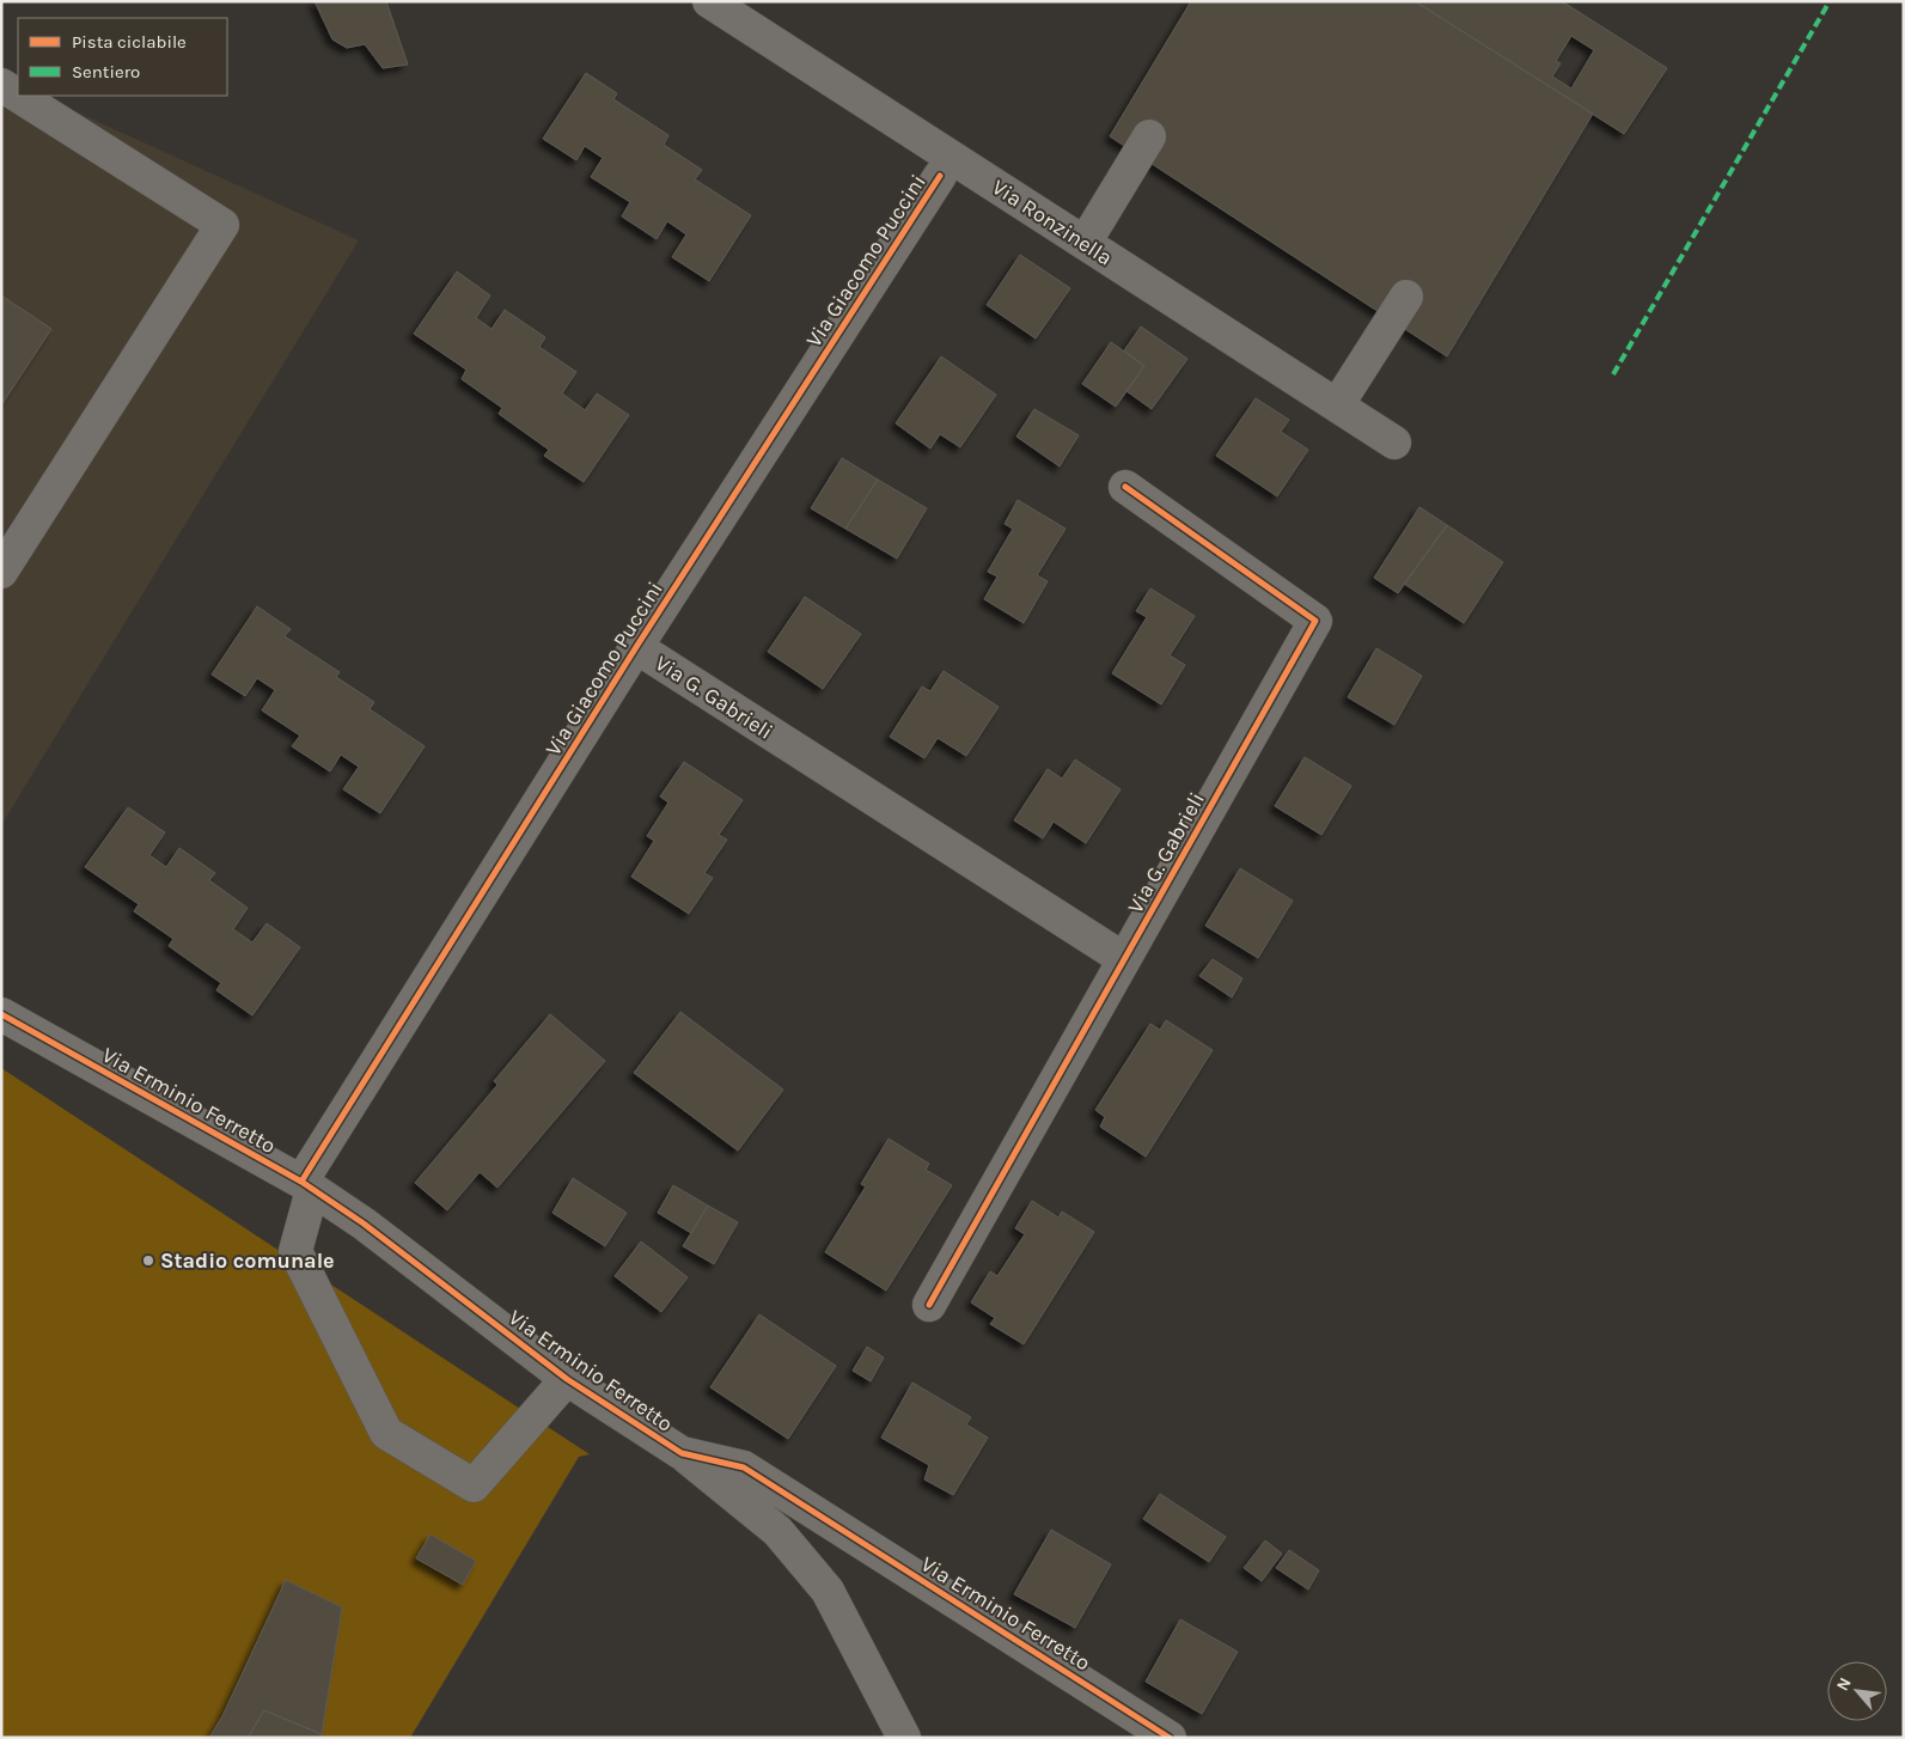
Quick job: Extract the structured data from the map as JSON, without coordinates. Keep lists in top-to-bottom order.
{
  "streets": {
    "street": [
      "Via Ronzinella",
      "Via Giacomo Puccini",
      "Via G. Gabrieli",
      "Via Erminio Ferretto"
    ]
  },
  "crossings": [
    ["Via Giacomo Puccini", "Via G. Gabrieli"],
    ["Via Giacomo Puccini", "Via Erminio Ferretto"]
  ],
  "places": ["Stadio comunale"],
  "legend": ["Pista ciclabile", "Sentiero"],
  "north": "top left"
}
